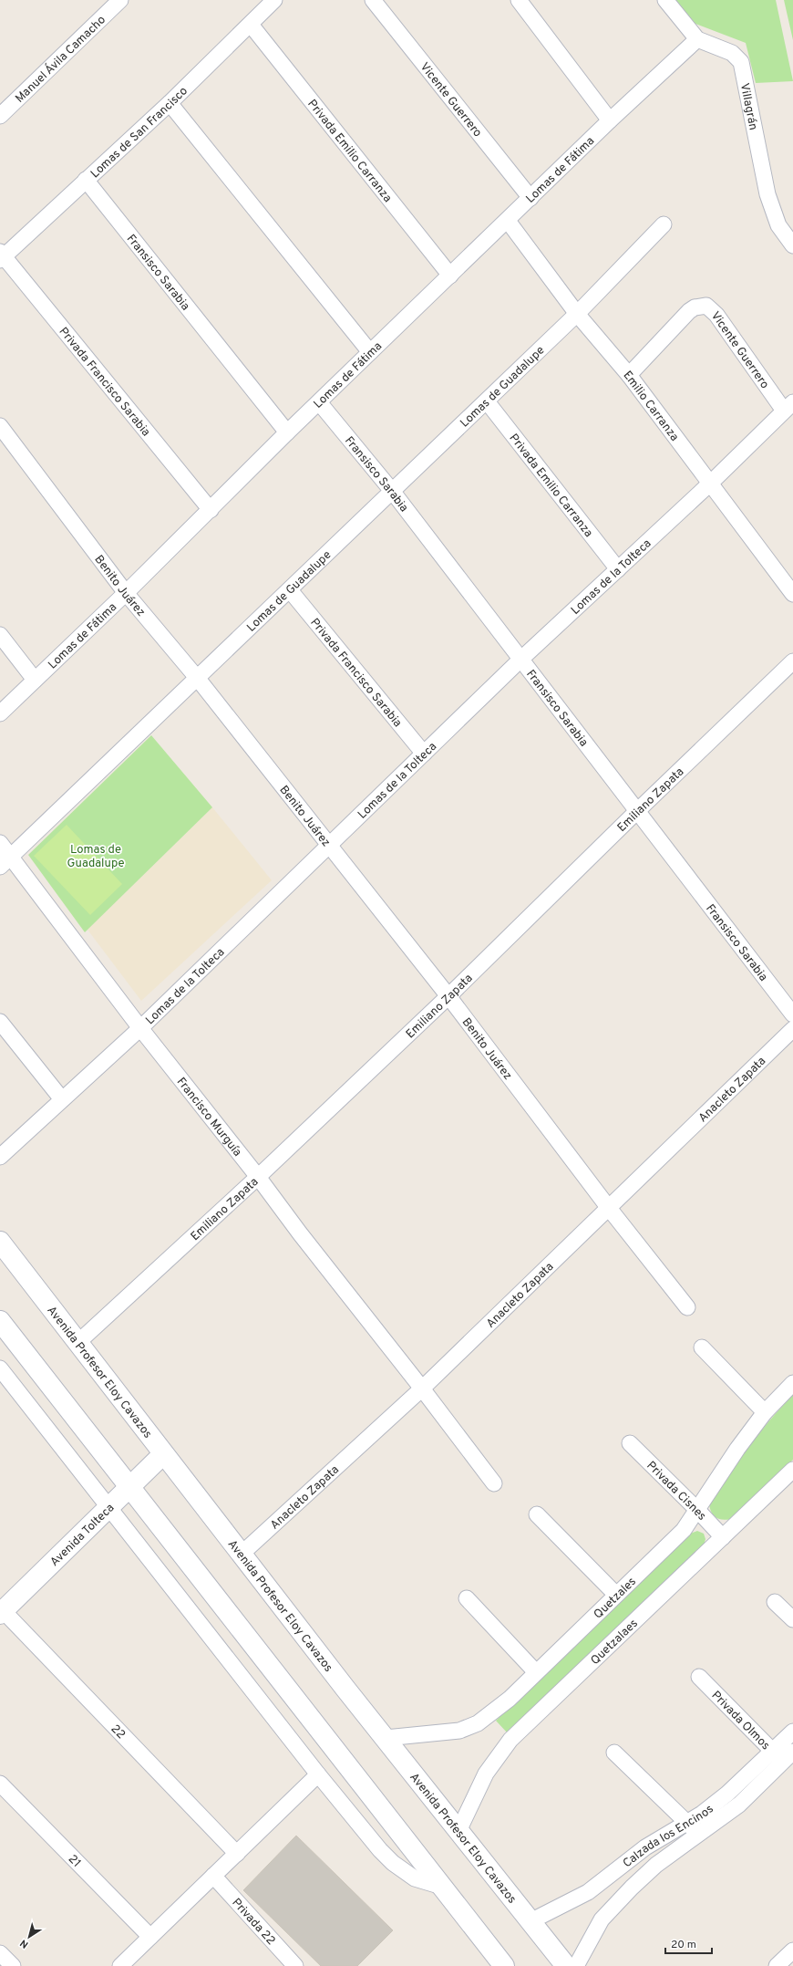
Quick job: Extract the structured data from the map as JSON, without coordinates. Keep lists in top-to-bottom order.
{
  "streets": {
    "main road": ["Avenida Profesor Eloy Cavazos", "Avenida Tolteca"],
    "street": [
      "Manuel Ávila Camacho",
      "Vicente Guerrero",
      "Villagrán",
      "Lomas de San Francisco",
      "Privada Emilio Carranza",
      "Lomas de Fátima",
      "Fransisco Sarabia",
      "Privada Francisco Sarabia",
      "Lomas de Guadalupe",
      "Emilio Carranza",
      "Lomas de la Tolteca",
      "Benito Juárez",
      "Emiliano Zapata",
      "Anacleto Zapata",
      "Francisco Murguía",
      "Privada Cisnes",
      "Quetzales",
      "Quetzalaes",
      "Privada Olmos",
      "22",
      "Calzada los Encinos",
      "21",
      "Privada 22"
    ]
  },
  "crossings": [
    ["Vicente Guerrero", "Lomas de Fátima"],
    ["Vicente Guerrero", "Emilio Carranza"],
    ["Vicente Guerrero", "Lomas de la Tolteca"],
    ["Villagrán", "Lomas de Fátima"],
    ["Lomas de San Francisco", "Privada Emilio Carranza"],
    ["Lomas de San Francisco", "Fransisco Sarabia"],
    ["Lomas de San Francisco", "Privada Francisco Sarabia"],
    ["Privada Emilio Carranza", "Lomas de Fátima"],
    ["Privada Emilio Carranza", "Lomas de Guadalupe"],
    ["Privada Emilio Carranza", "Lomas de la Tolteca"],
    ["Lomas de Fátima", "Fransisco Sarabia"],
    ["Lomas de Fátima", "Privada Francisco Sarabia"],
    ["Lomas de Fátima", "Emilio Carranza"],
    ["Lomas de Fátima", "Benito Juárez"],
    ["Fransisco Sarabia", "Lomas de Guadalupe"],
    ["Fransisco Sarabia", "Lomas de la Tolteca"],
    ["Fransisco Sarabia", "Emiliano Zapata"],
    ["Privada Francisco Sarabia", "Lomas de Guadalupe"],
    ["Privada Francisco Sarabia", "Lomas de la Tolteca"],
    ["Lomas de Guadalupe", "Emilio Carranza"],
    ["Lomas de Guadalupe", "Benito Juárez"],
    ["Lomas de Guadalupe", "Francisco Murguía"],
    ["Emilio Carranza", "Lomas de la Tolteca"],
    ["Lomas de la Tolteca", "Benito Juárez"],
    ["Lomas de la Tolteca", "Francisco Murguía"],
    ["Benito Juárez", "Emiliano Zapata"],
    ["Benito Juárez", "Anacleto Zapata"],
    ["Emiliano Zapata", "Francisco Murguía"],
    ["Emiliano Zapata", "Avenida Profesor Eloy Cavazos"],
    ["Anacleto Zapata", "Francisco Murguía"],
    ["Anacleto Zapata", "Avenida Profesor Eloy Cavazos"],
    ["Avenida Profesor Eloy Cavazos", "Avenida Tolteca"],
    ["Avenida Profesor Eloy Cavazos", "Quetzales"],
    ["Avenida Profesor Eloy Cavazos", "Quetzalaes"],
    ["Avenida Profesor Eloy Cavazos", "Calzada los Encinos"],
    ["Privada Cisnes", "Quetzales"],
    ["Privada Cisnes", "Quetzalaes"],
    ["Avenida Tolteca", "22"],
    ["Privada Olmos", "Calzada los Encinos"]
  ],
  "parks": ["Lomas de Guadalupe"],
  "scale_bar": "20 m",
  "north": "bottom left"
}
